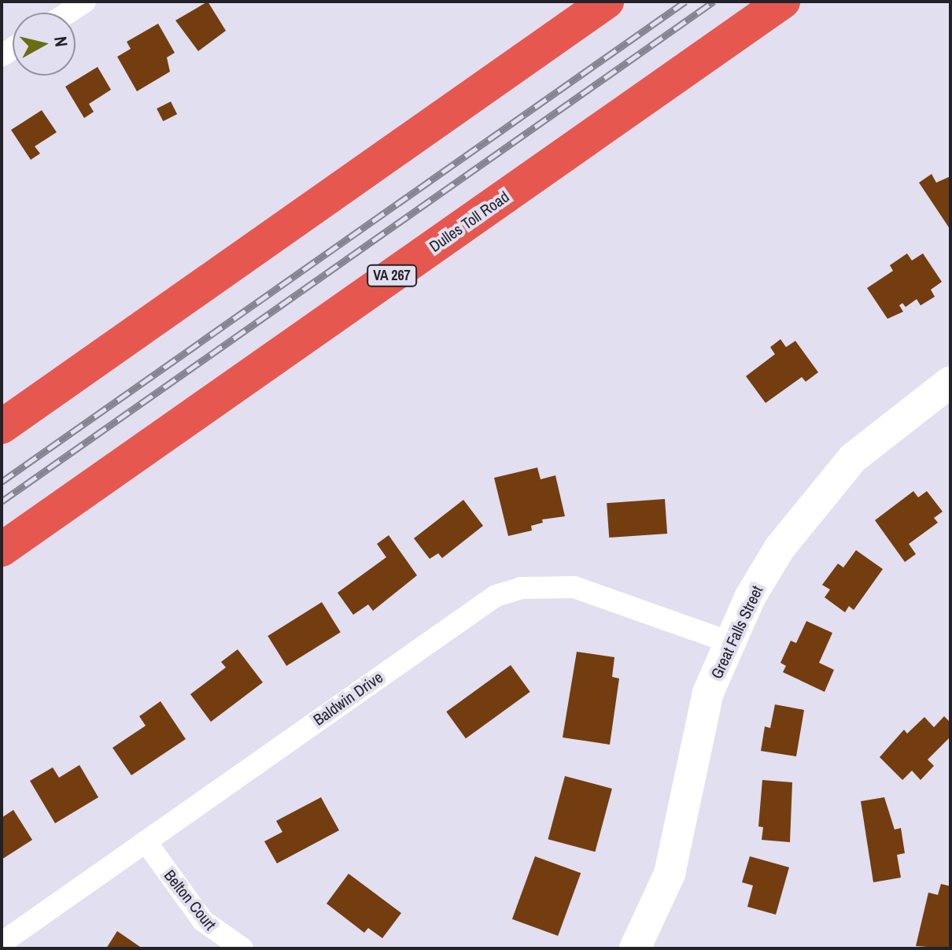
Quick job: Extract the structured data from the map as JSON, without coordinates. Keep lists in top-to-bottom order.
{
  "streets": {
    "highway": ["Dulles Toll Road", "VA 267"],
    "main road": ["Great Falls Street"],
    "street": ["Baldwin Drive", "Belton Court"]
  },
  "crossings": [
    ["Great Falls Street", "Baldwin Drive"],
    ["Baldwin Drive", "Belton Court"]
  ],
  "north": "right"
}
